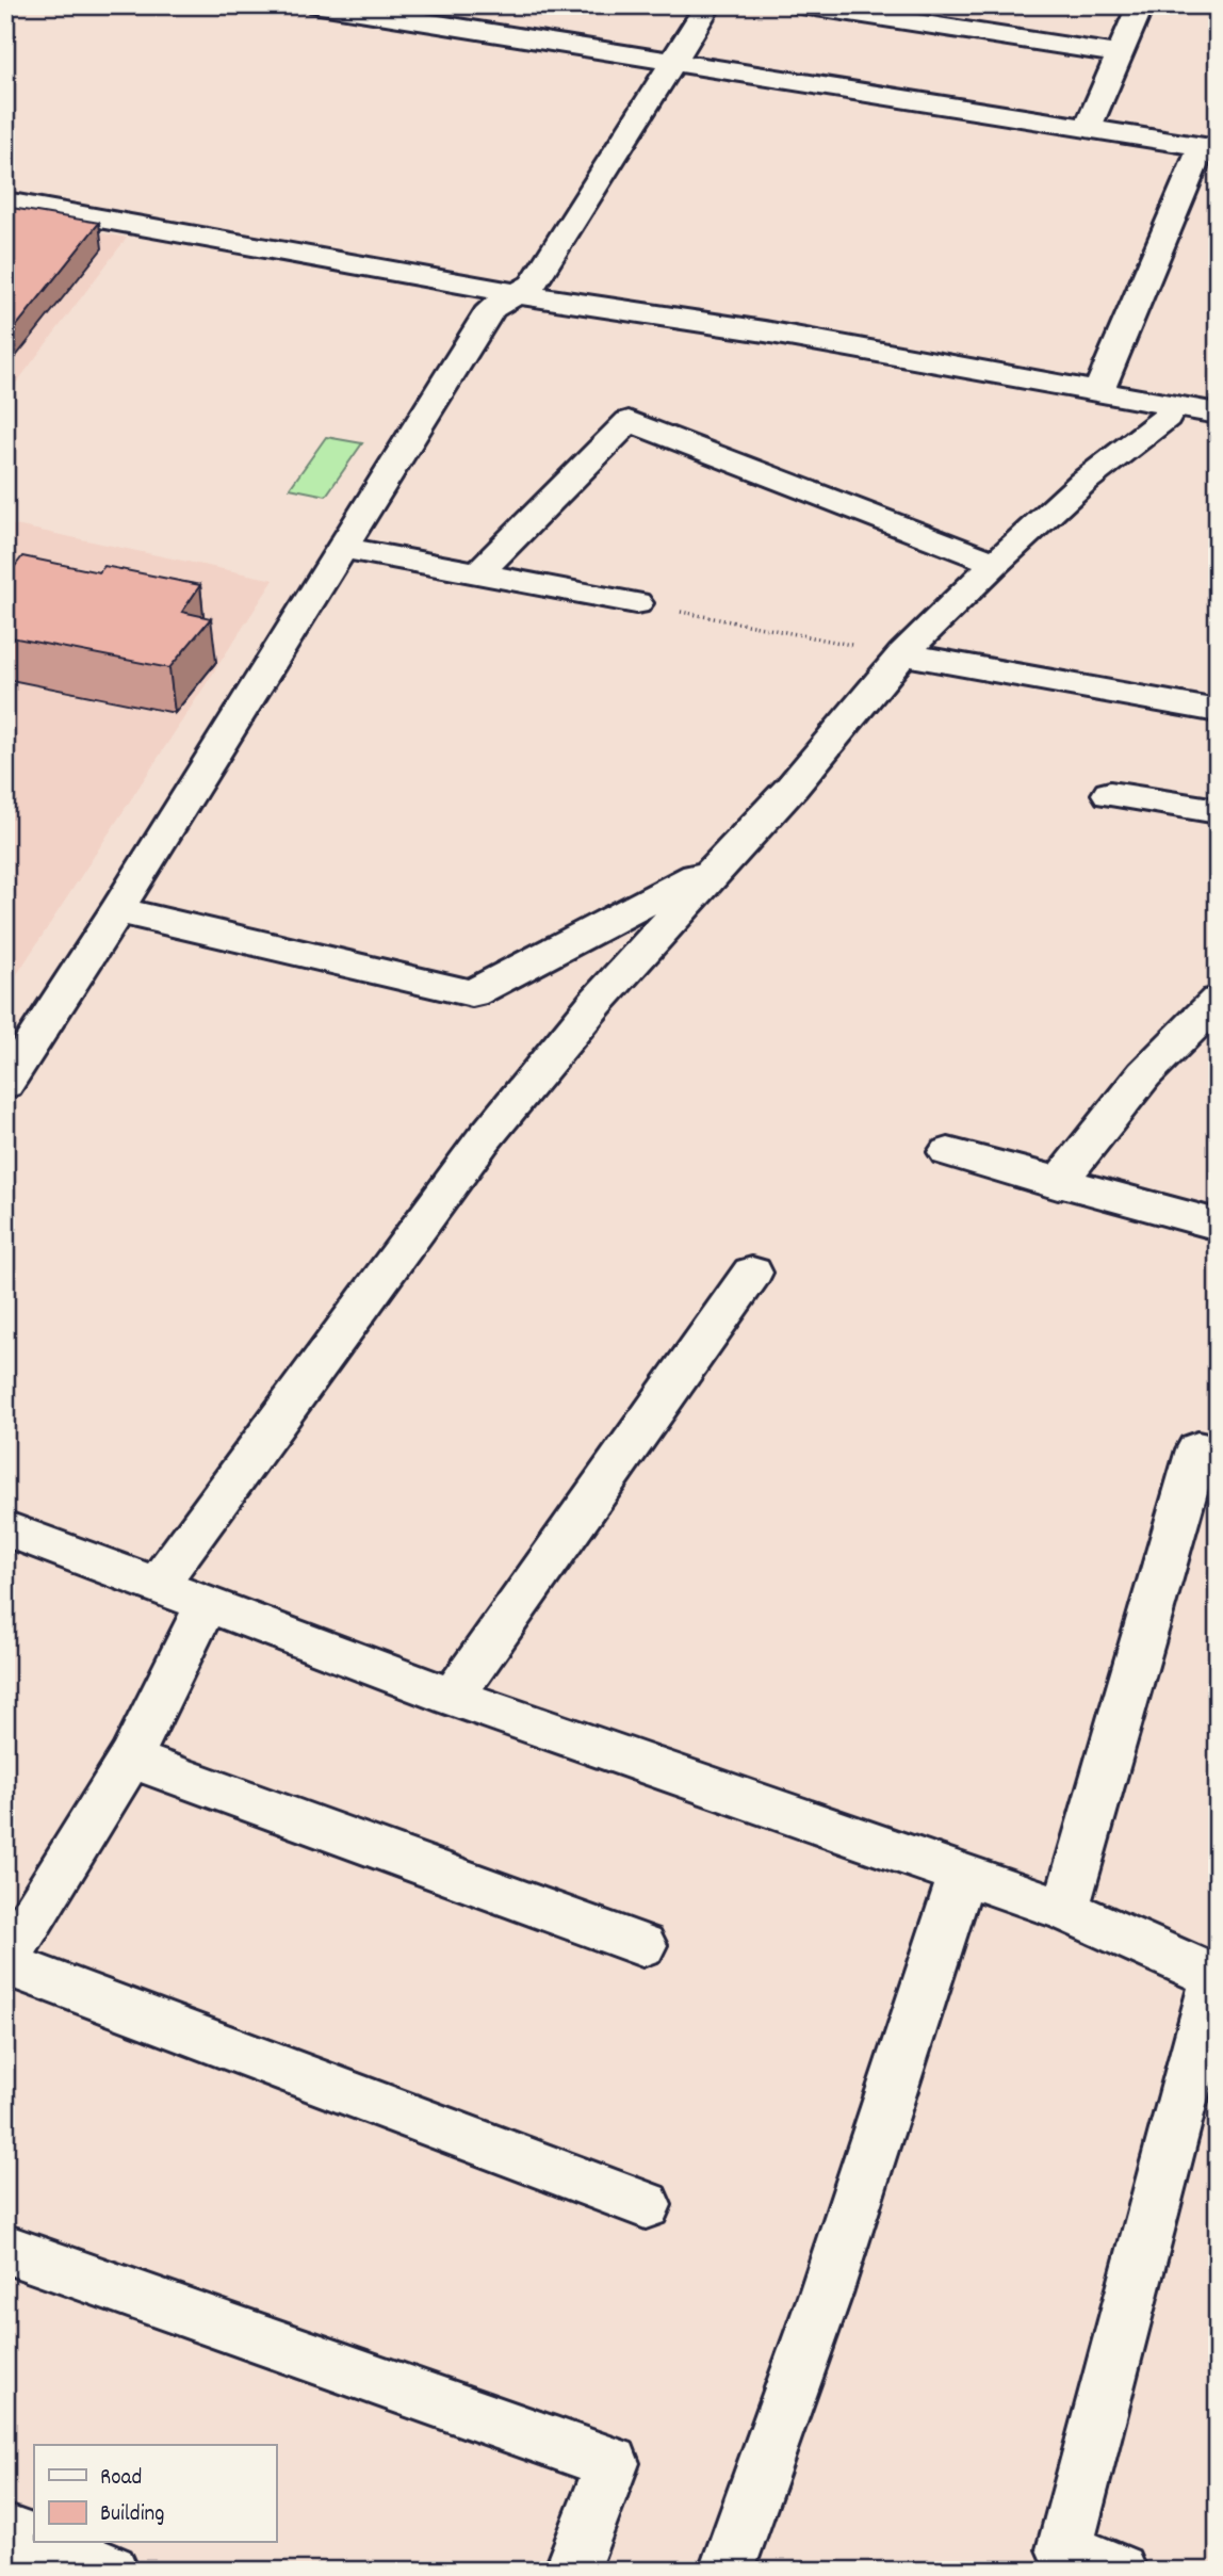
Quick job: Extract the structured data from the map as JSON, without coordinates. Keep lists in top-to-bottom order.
{
  "legend": ["Road", "Building"]
}
